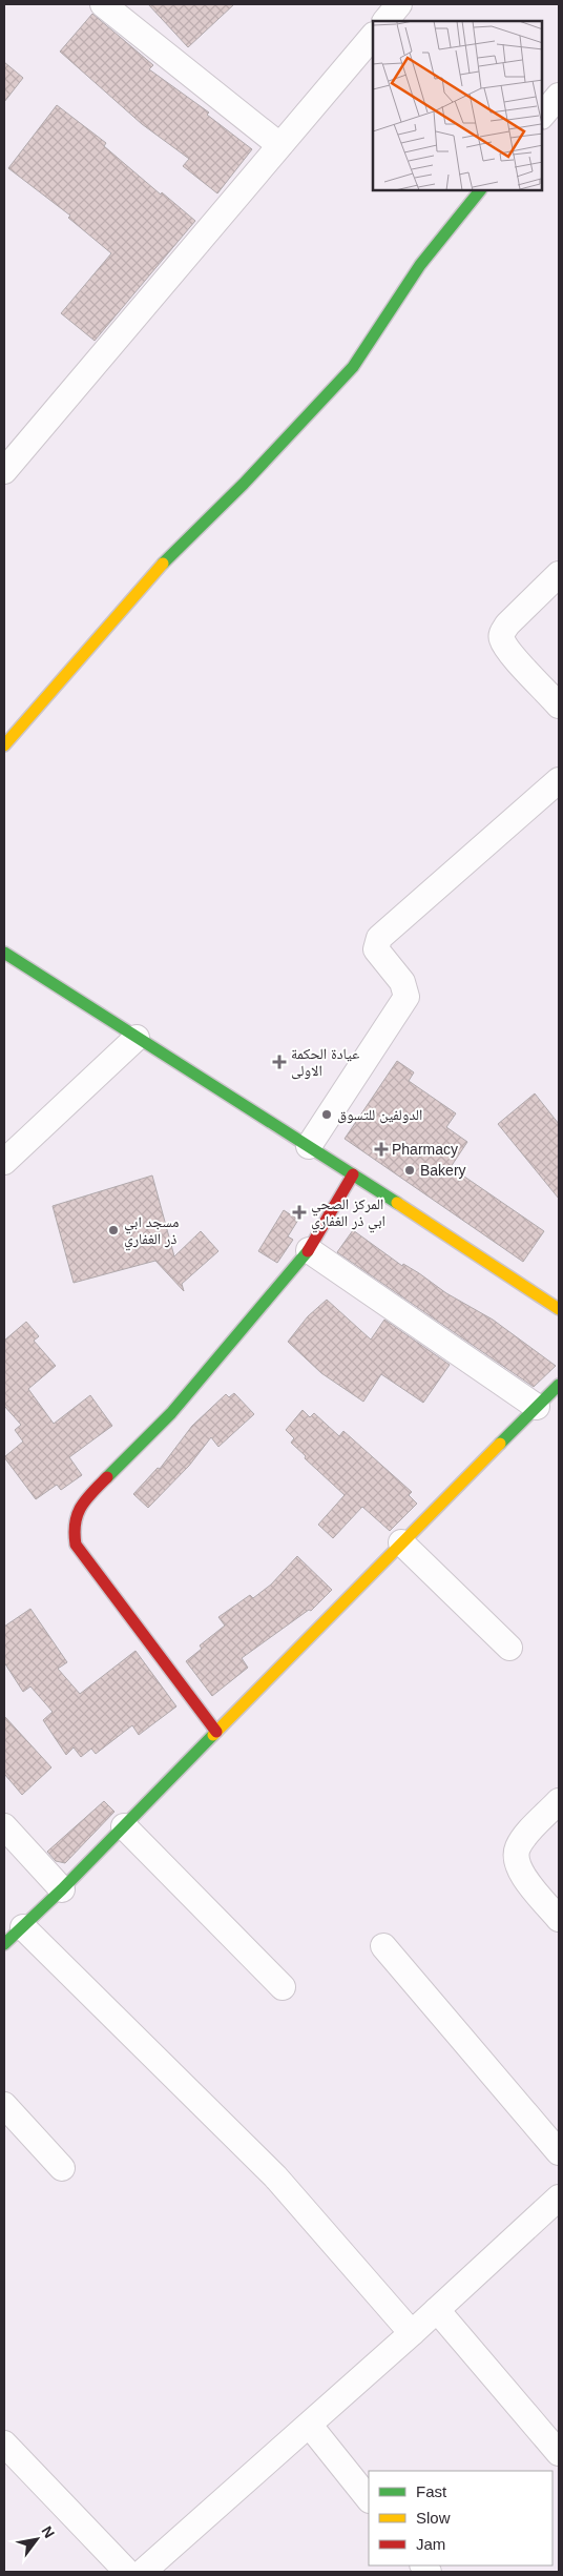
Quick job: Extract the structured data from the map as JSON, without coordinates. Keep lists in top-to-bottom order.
{
  "places": {
    "health": ["عيادة الحكمة الاولى", "Pharmacy", "المركز الصحي ابي ذر الغفاري"],
    "other": ["الدولفين للتسوق", "Bakery", "مسجد ابي ذر الغفاري"]
  },
  "legend": ["Fast", "Slow", "Jam"],
  "north": "top right"
}
